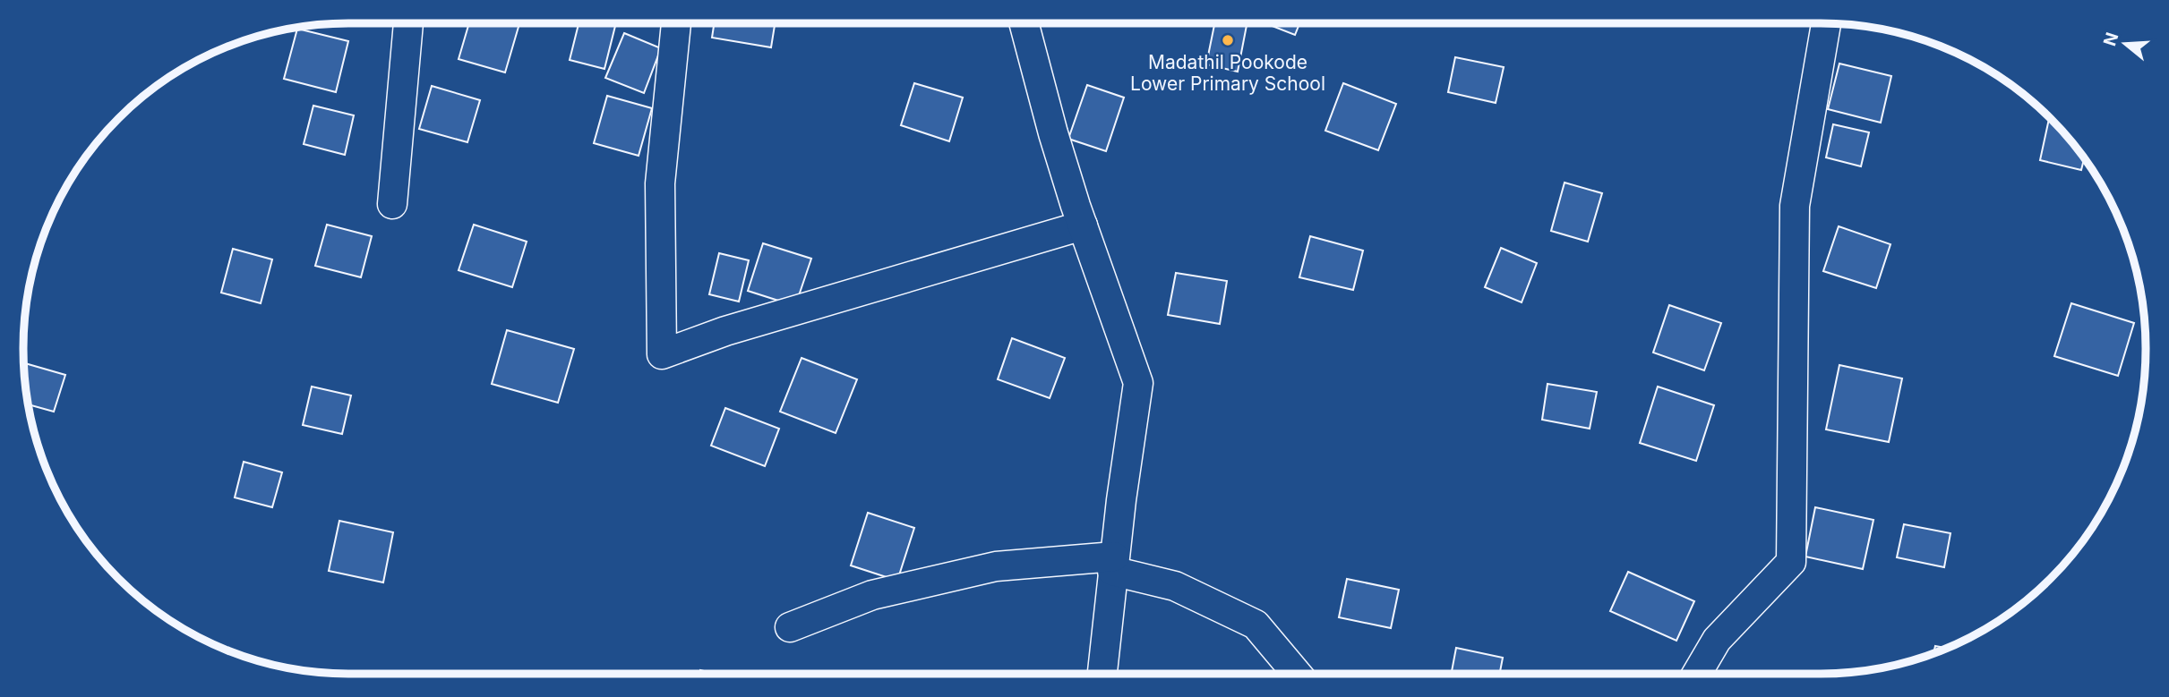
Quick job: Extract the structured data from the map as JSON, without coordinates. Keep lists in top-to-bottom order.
{
  "places": ["Madathil Pookode Lower Primary School"],
  "north": "left"
}
